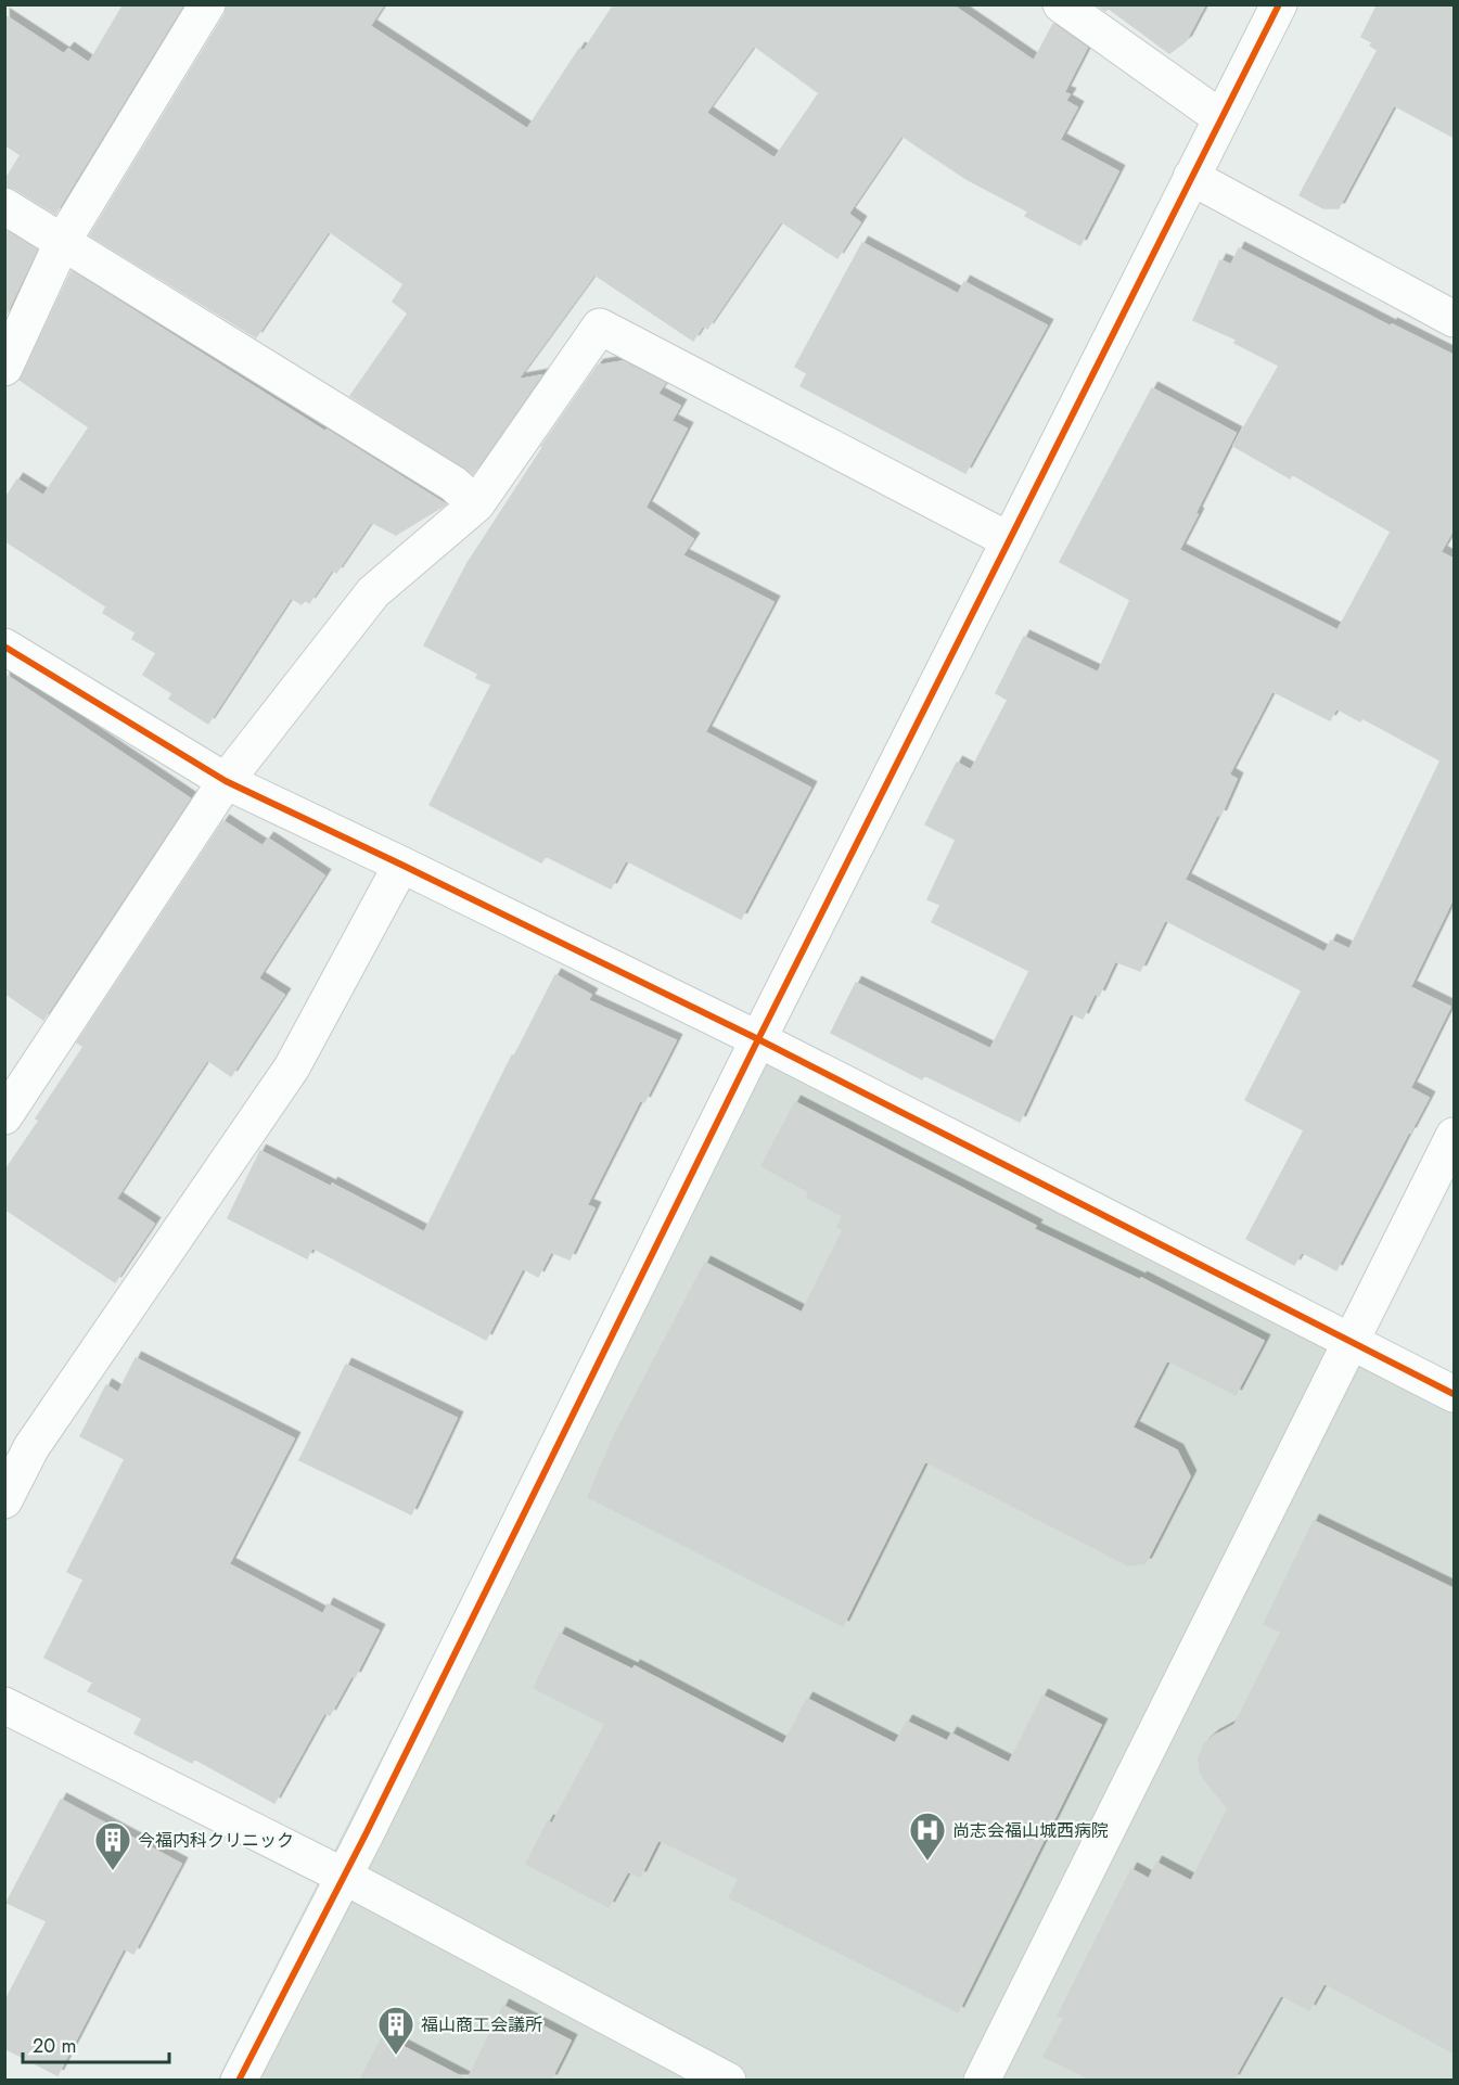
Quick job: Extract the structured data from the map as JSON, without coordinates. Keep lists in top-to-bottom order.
{
  "places": {
    "hospital": ["尚志会福山城西病院"],
    "building": ["今福内科クリニック", "福山商工会議所"]
  },
  "scale_bar": "20 m"
}
